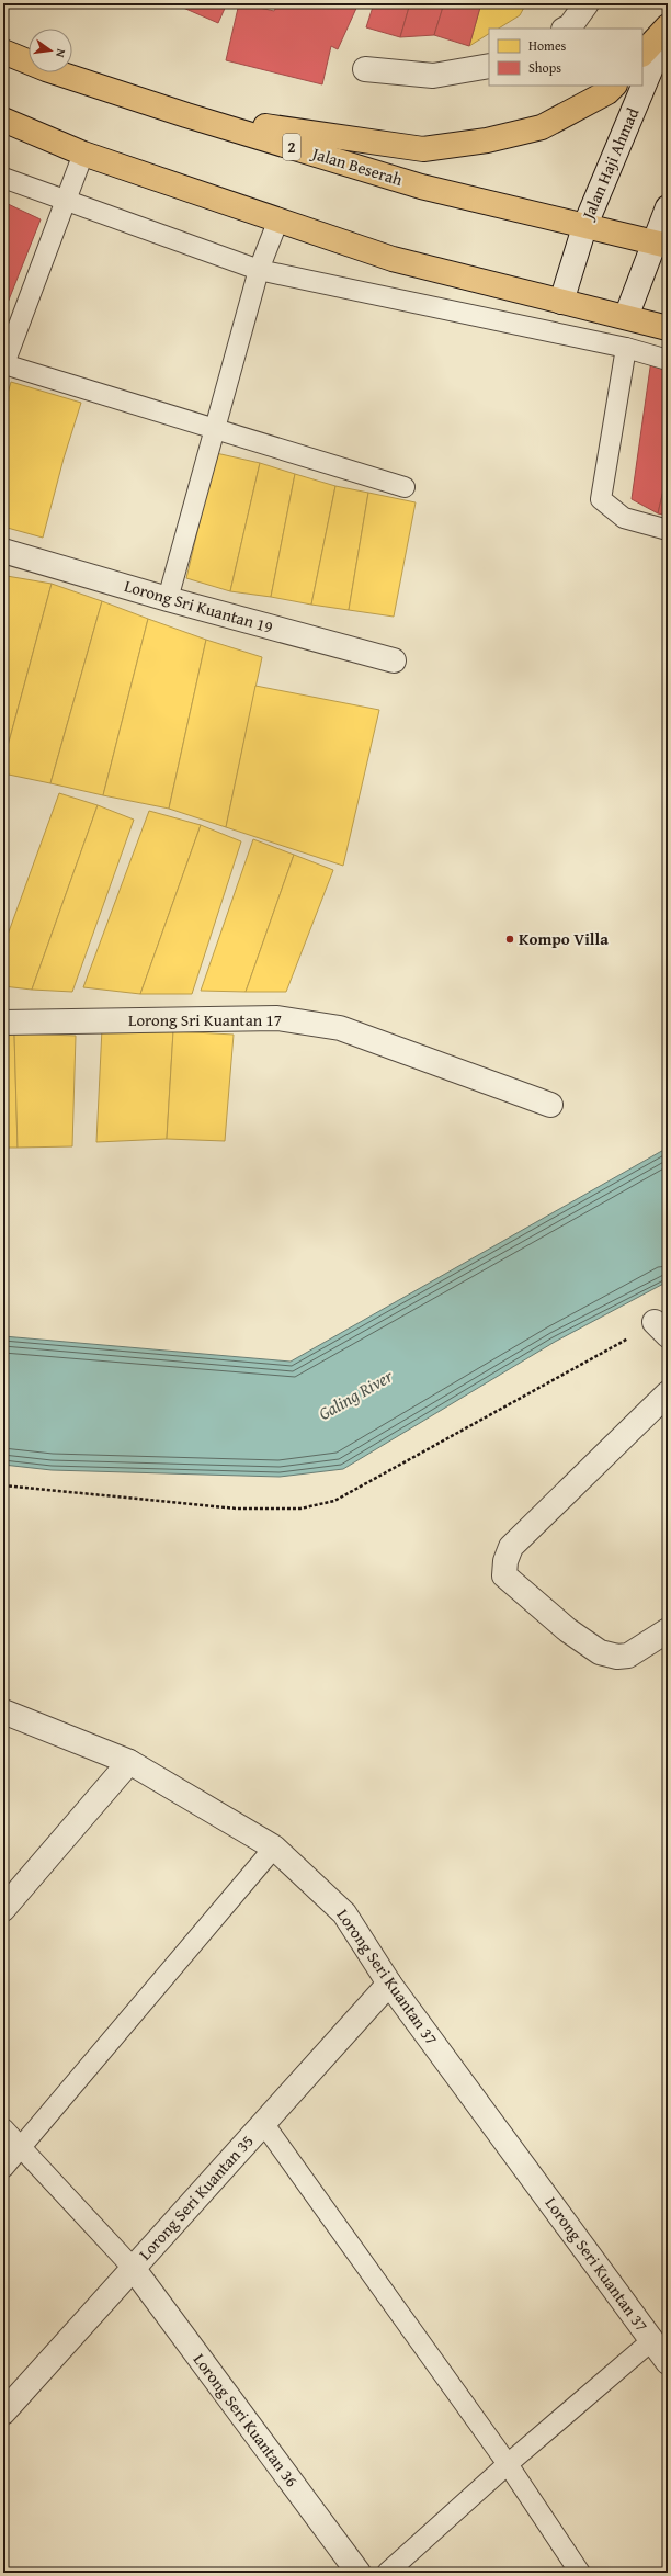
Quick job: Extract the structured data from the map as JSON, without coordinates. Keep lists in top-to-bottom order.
{
  "streets": {
    "highway": ["2", "Jalan Beserah"],
    "street": [
      "Jalan Haji Ahmad",
      "Lorong Sri Kuantan 19",
      "Lorong Sri Kuantan 17",
      "Lorong Seri Kuantan 37",
      "Lorong Seri Kuantan 35",
      "Lorong Seri Kuantan 36"
    ]
  },
  "crossings": [
    ["Jalan Haji Ahmad", "Jalan Beserah"],
    ["Lorong Seri Kuantan 37", "Lorong Seri Kuantan 35"],
    ["Lorong Seri Kuantan 35", "Lorong Seri Kuantan 36"]
  ],
  "water": ["Galing River"],
  "places": ["Kompo Villa"],
  "legend": ["Homes", "Shops"],
  "north": "right"
}
